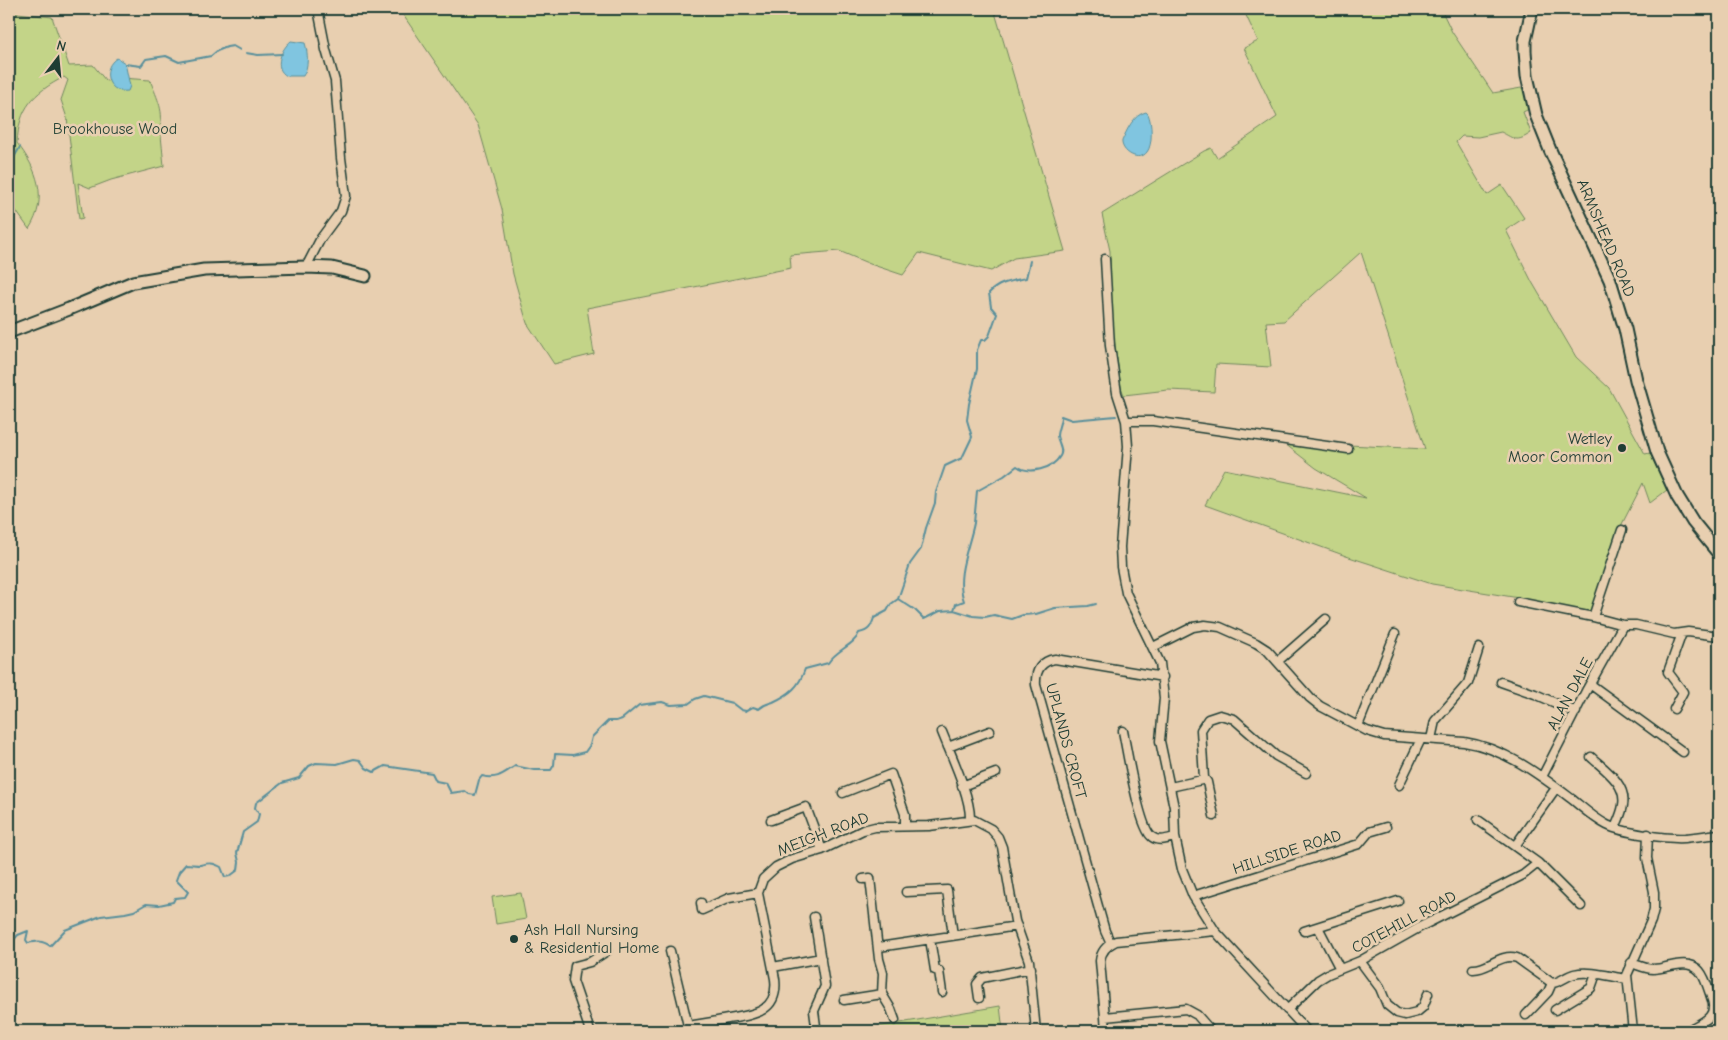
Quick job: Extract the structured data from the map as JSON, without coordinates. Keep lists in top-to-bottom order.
{
  "streets": {
    "street": [
      "ARMSHEAD ROAD",
      "ALAN DALE",
      "UPLANDS CROFT",
      "MEIGH ROAD",
      "HILLSIDE ROAD",
      "COTEHILL ROAD"
    ]
  },
  "parks": ["Brookhouse Wood"],
  "places": ["Wetley Moor Common", "Ash Hall Nursing & Residential Home"],
  "north": "top"
}
